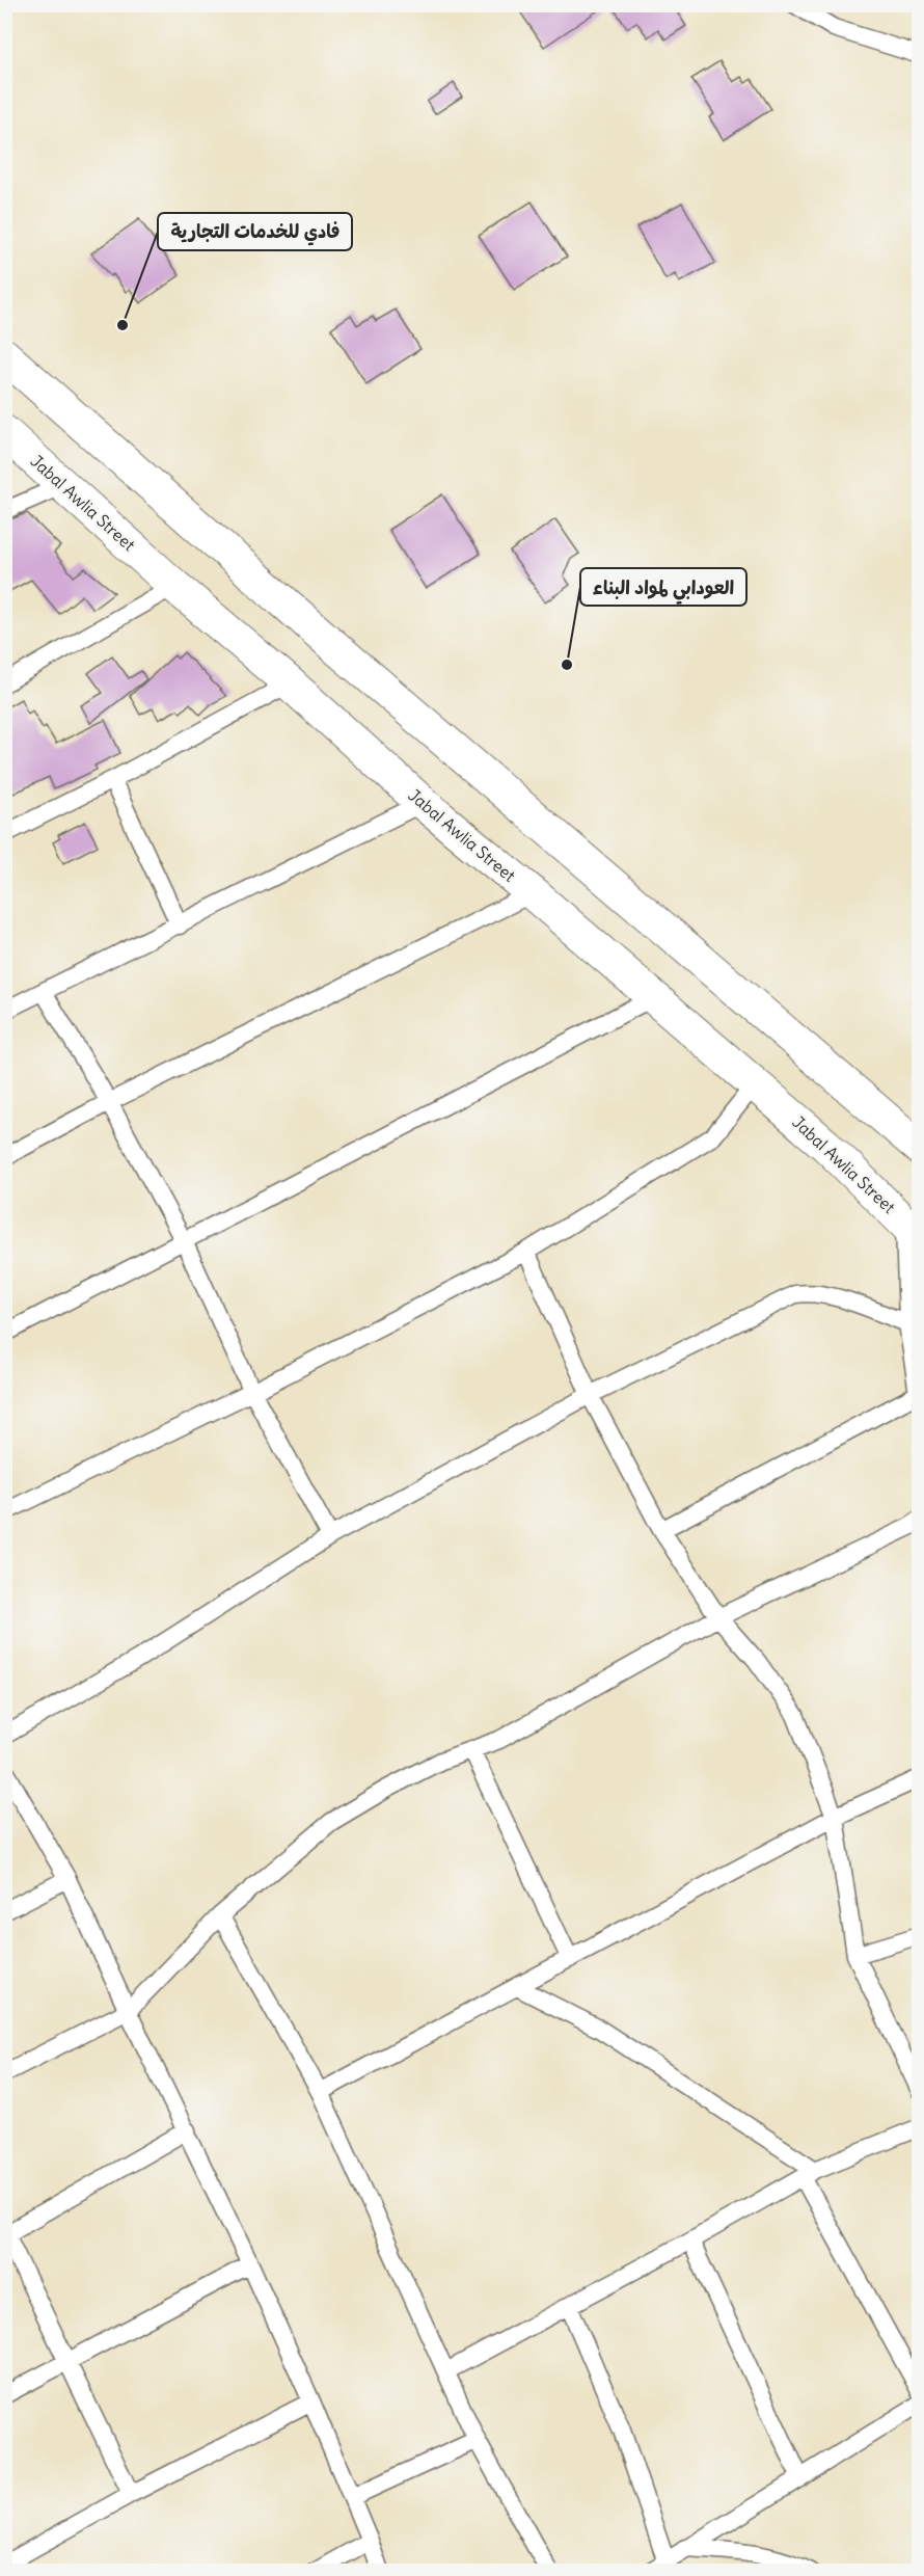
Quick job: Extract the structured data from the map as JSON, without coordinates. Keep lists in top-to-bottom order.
{
  "streets": {
    "highway": ["Jabal Awlia Street"]
  },
  "places": ["فادي للخدمات التجارية", "العودابي لمواد البناء"]
}
